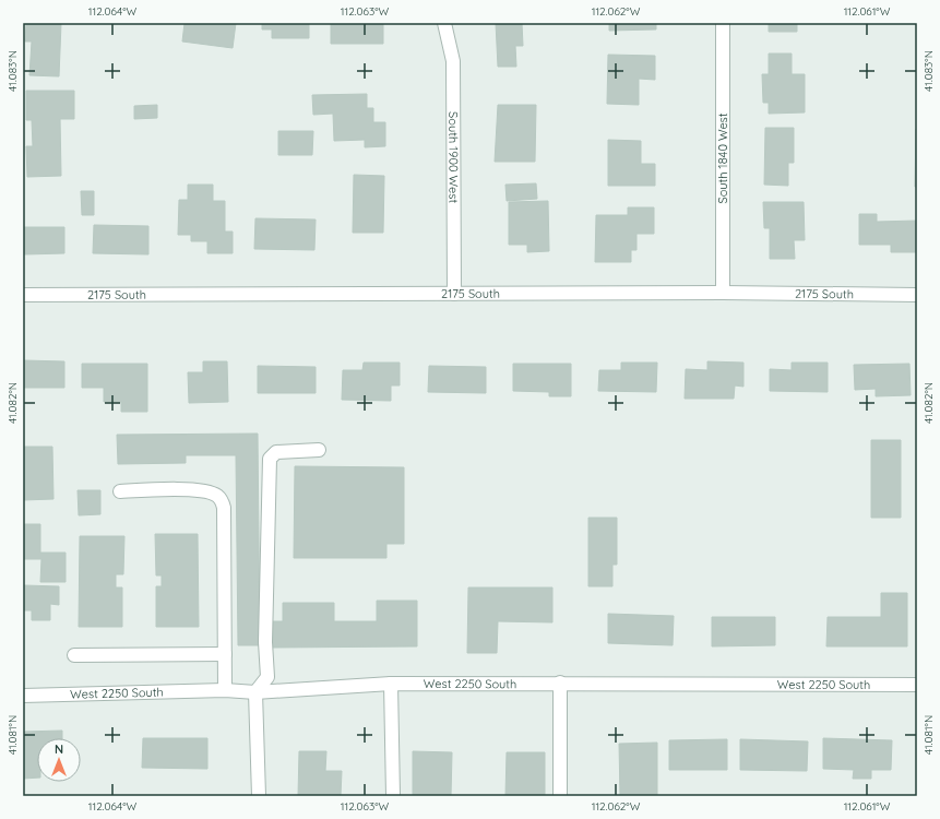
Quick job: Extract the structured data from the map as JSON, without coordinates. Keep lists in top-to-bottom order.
{
  "streets": {
    "street": [
      "South 1900 West",
      "South 1840 West",
      "2175 South",
      "West 2250 South"
    ]
  },
  "crossings": [
    ["South 1900 West", "2175 South"],
    ["South 1840 West", "2175 South"]
  ],
  "north": "top",
  "coordinates": [
    "112.064°W",
    "112.063°W",
    "112.062°W",
    "112.061°W",
    "41.083°N",
    "41.082°N",
    "41.081°N"
  ]
}
